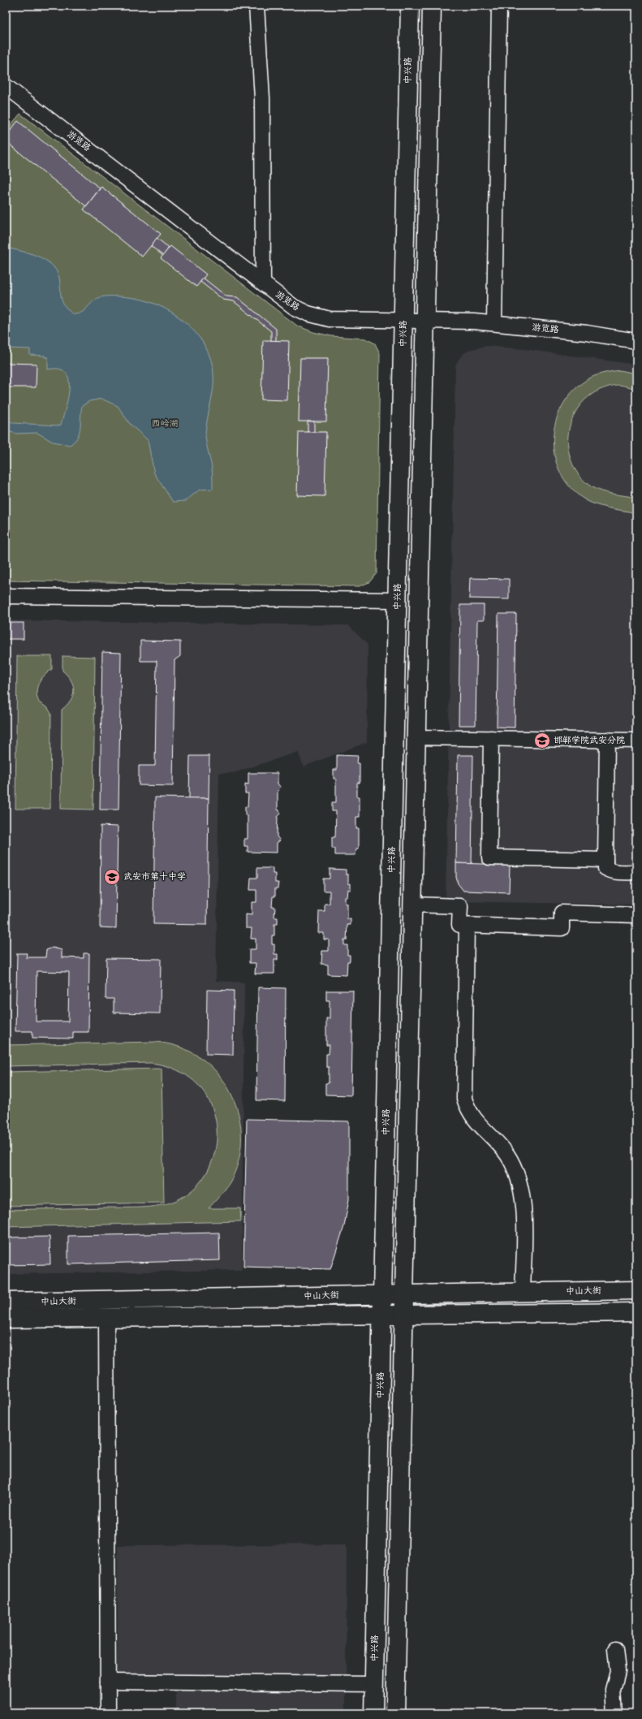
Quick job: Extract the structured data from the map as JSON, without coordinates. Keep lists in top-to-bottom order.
{
  "streets": {
    "main road": ["中兴路", "中山大街"],
    "street": ["游览路"]
  },
  "crossings": [
    ["中兴路", "游览路"],
    ["中兴路", "中山大街"]
  ],
  "parks": ["西岭湖"],
  "places": {
    "school or university": ["邯郸学院武安分院", "武安市第十中学"]
  }
}
